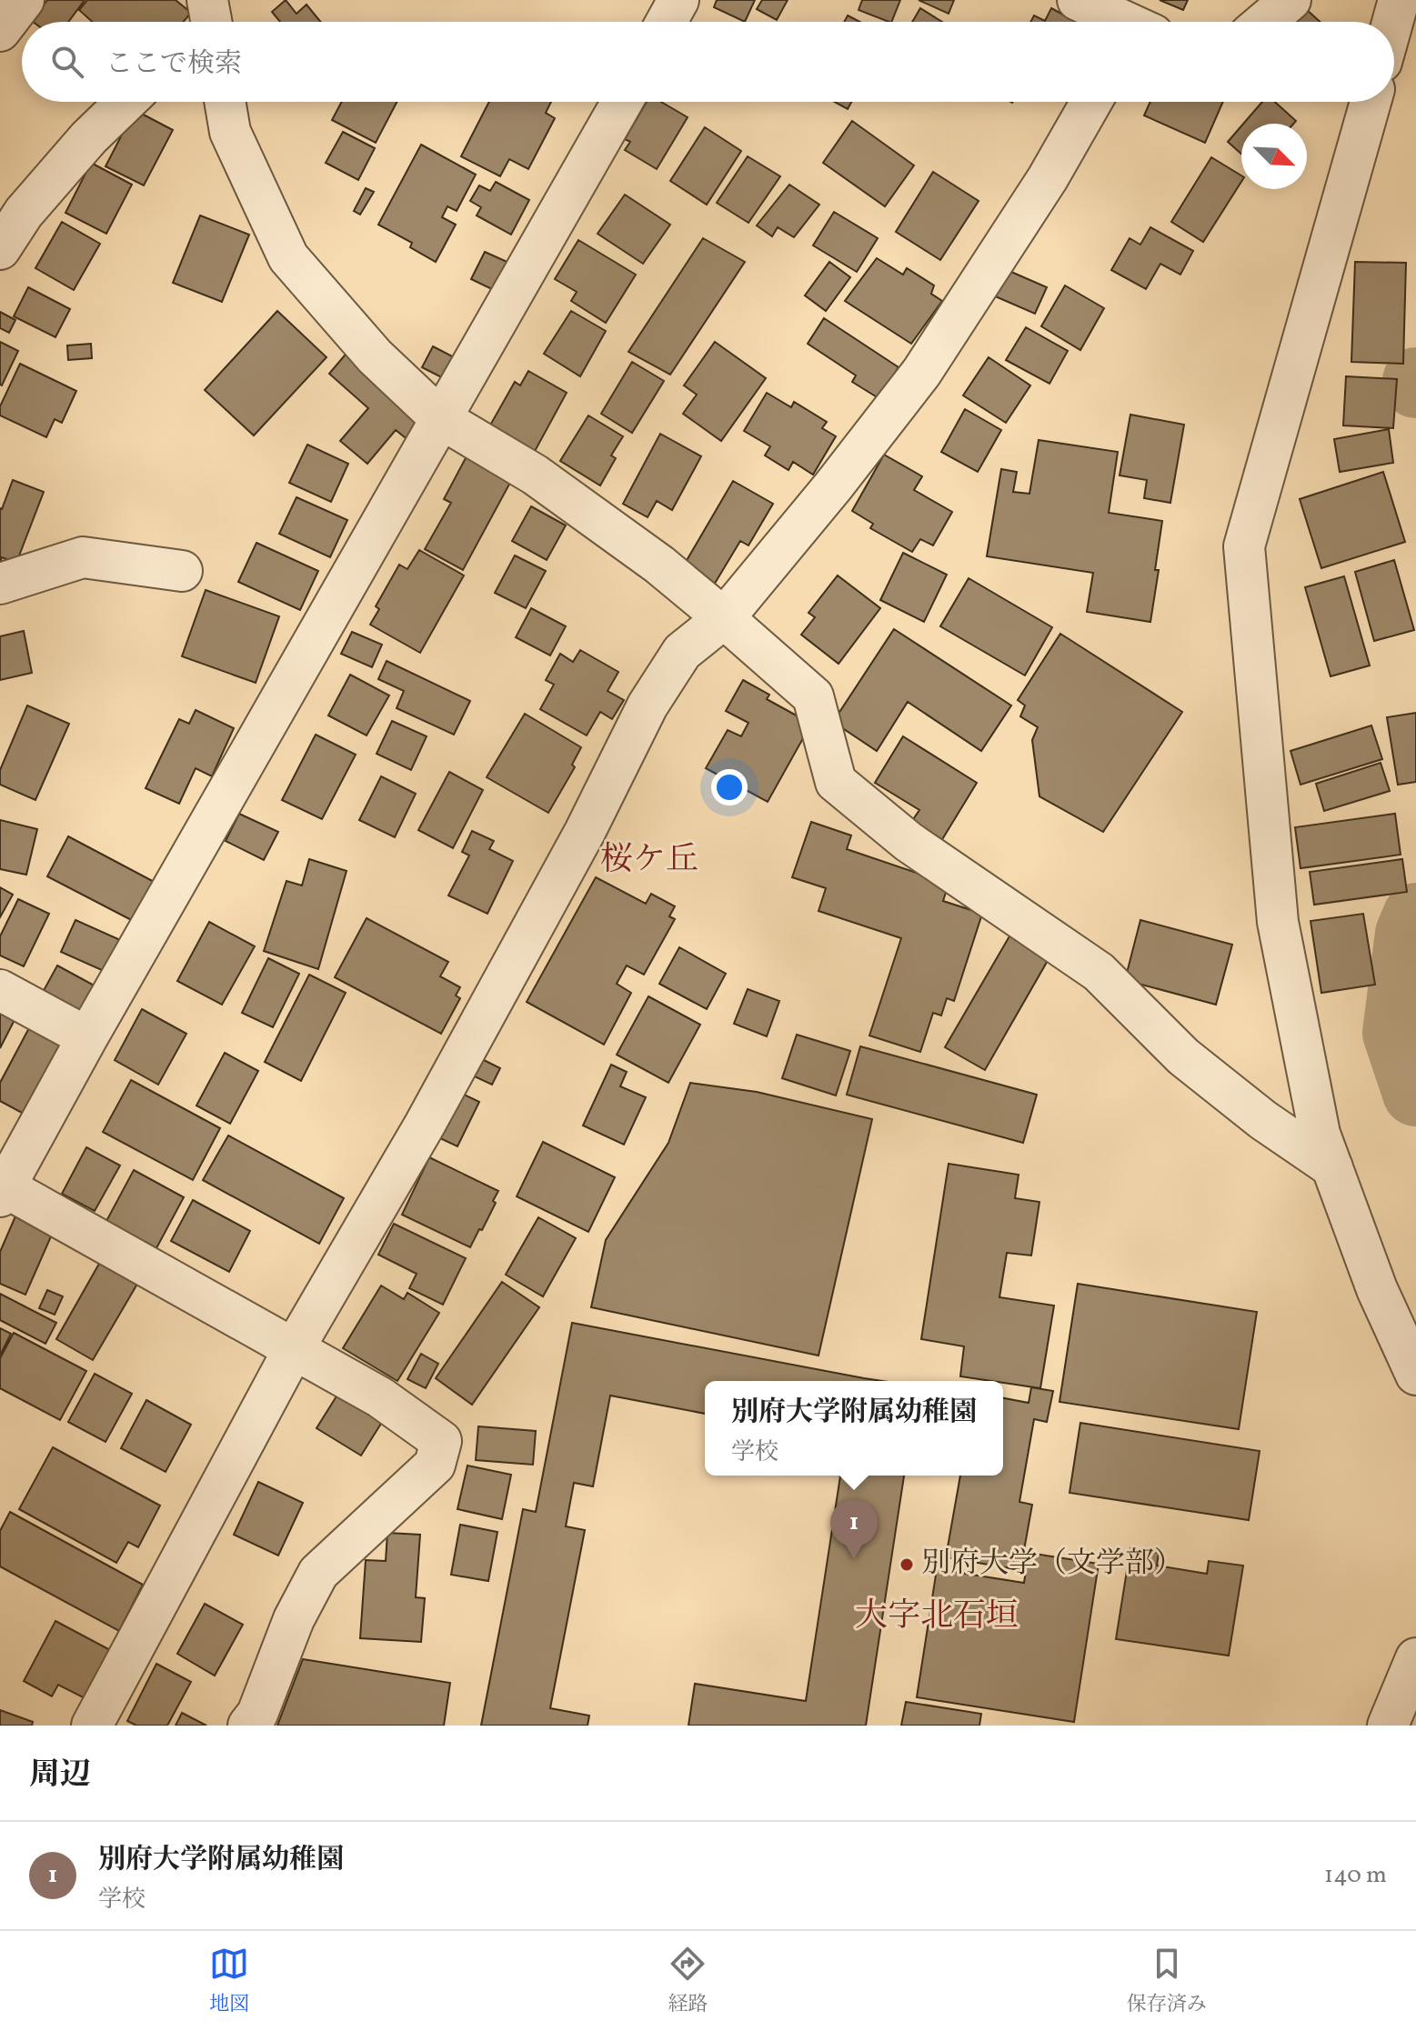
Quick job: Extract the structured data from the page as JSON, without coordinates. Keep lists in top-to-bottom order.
{
  "districts": ["桜ケ丘", "大字北石垣"],
  "places": ["別府大学（文学部）"],
  "north": "bottom right",
  "page": {
    "search": "ここで検索",
    "popup": ["別府大学附属幼稚園", "学校"],
    "pins": "1",
    "heading": "周辺",
    "list": [
      {
        "mark": "1",
        "name": "別府大学附属幼稚園",
        "note": "学校",
        "value": "140 m"
      }
    ],
    "nav": ["地図", "経路", "保存済み"]
  }
}
